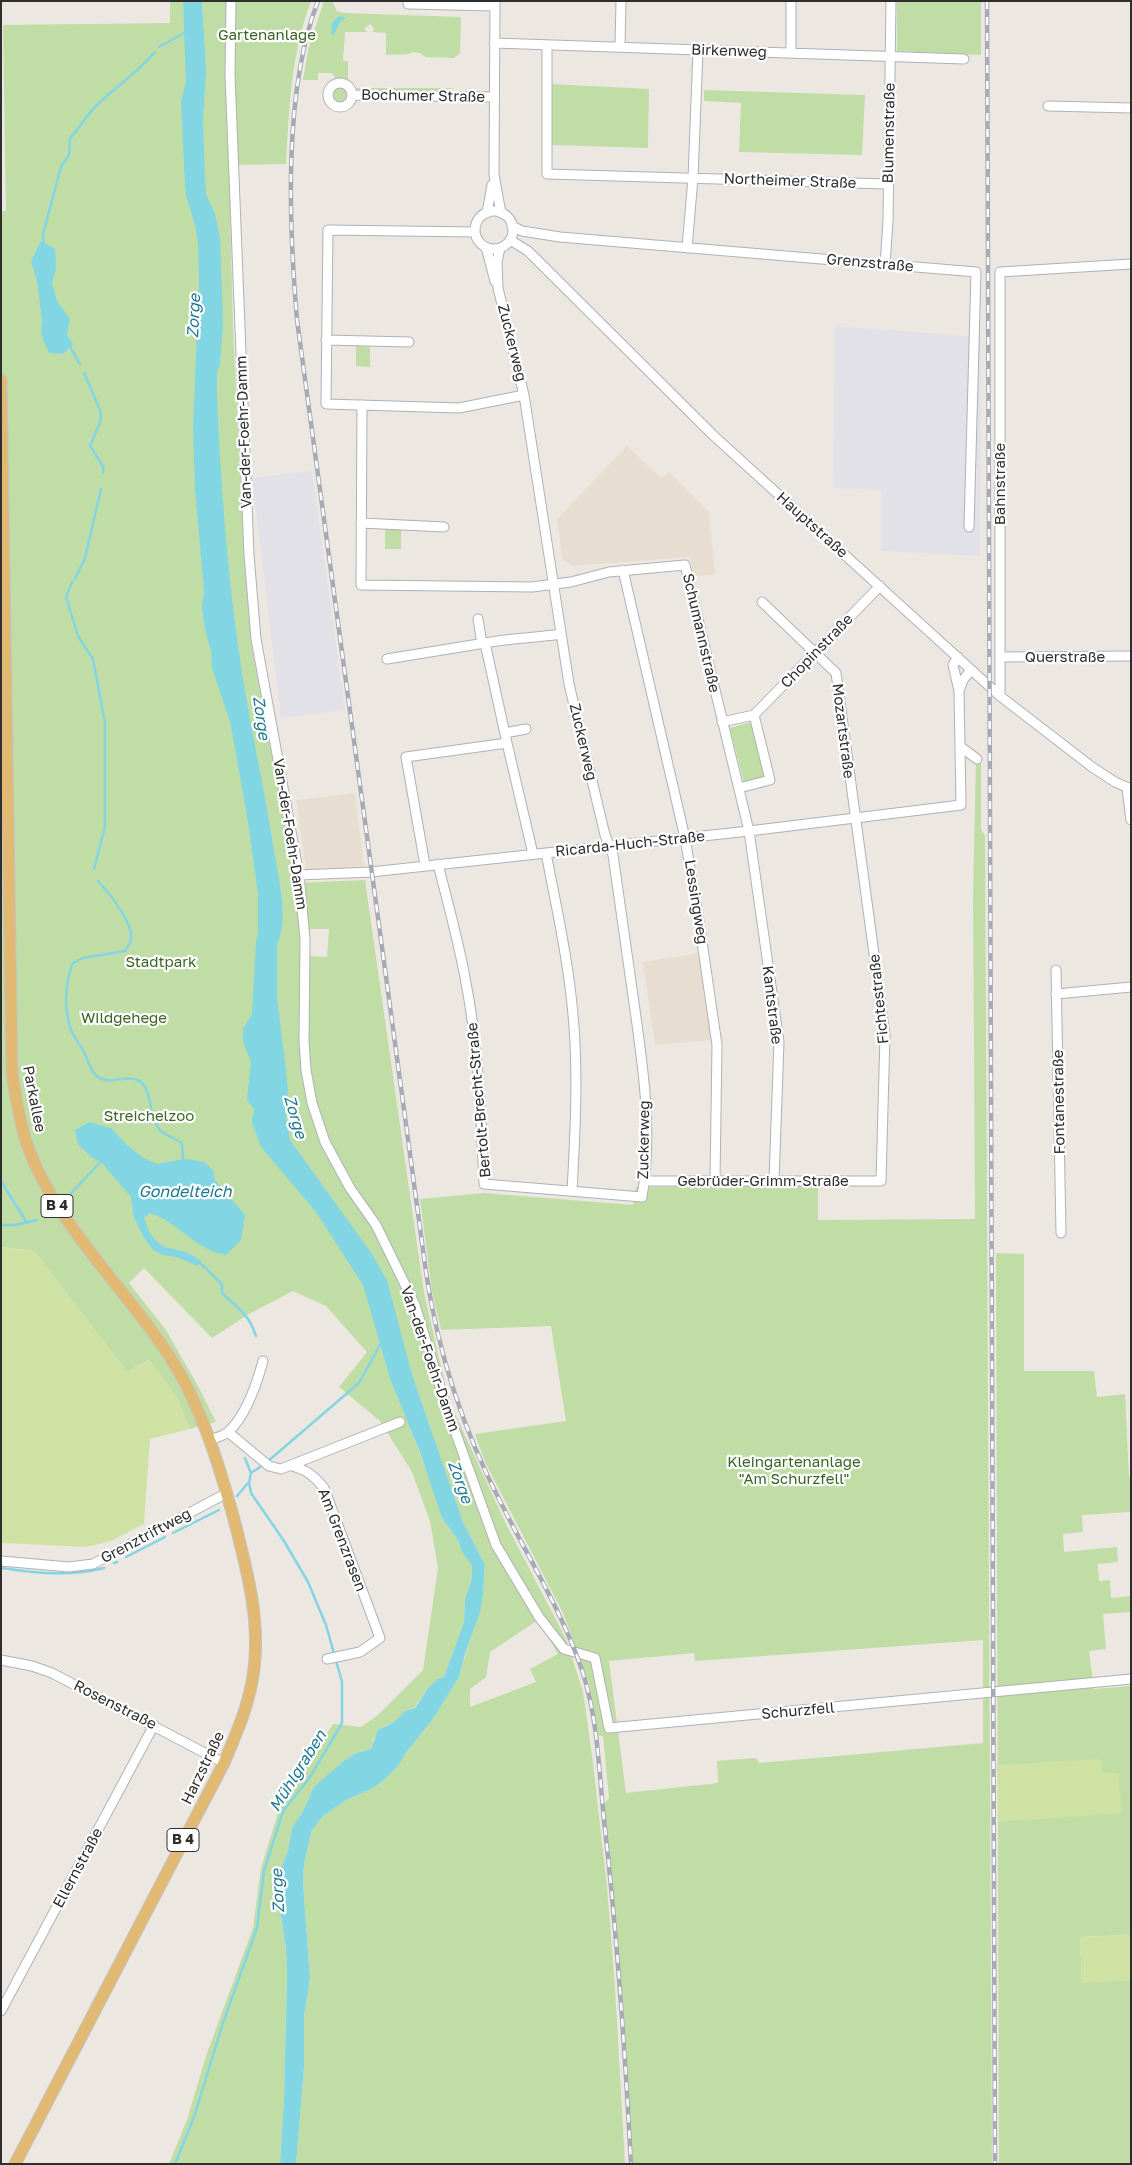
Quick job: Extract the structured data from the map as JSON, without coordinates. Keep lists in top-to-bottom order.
{
  "streets": {
    "main road": ["Parkallee", "B 4", "Harzstraße"],
    "street": [
      "Birkenweg",
      "Bochumer Straße",
      "Blumenstraße",
      "Northeimer Straße",
      "Grenzstraße",
      "Zuckerweg",
      "Van-der-Foehr-Damm",
      "Bahnstraße",
      "Hauptstraße",
      "Schumannstraße",
      "Chopinstraße",
      "Querstraße",
      "Mozartstraße",
      "Ricarda-Huch-Straße",
      "Lessingweg",
      "Fichtestraße",
      "Kantstraße",
      "Bertolt-Brecht-Straße",
      "Fontanestraße",
      "Gebrüder-Grimm-Straße",
      "Grenztriftweg",
      "Am Grenzrasen",
      "Rosenstraße",
      "Schurzfell",
      "Ellernstraße"
    ]
  },
  "crossings": [
    ["Birkenweg", "Bochumer Straße"],
    ["Birkenweg", "Blumenstraße"],
    ["Birkenweg", "Northeimer Straße"],
    ["Bochumer Straße", "Grenzstraße"],
    ["Bochumer Straße", "Zuckerweg"],
    ["Bochumer Straße", "Hauptstraße"],
    ["Blumenstraße", "Northeimer Straße"],
    ["Blumenstraße", "Grenzstraße"],
    ["Grenzstraße", "Zuckerweg"],
    ["Grenzstraße", "Hauptstraße"],
    ["Zuckerweg", "Hauptstraße"],
    ["Zuckerweg", "Schumannstraße"],
    ["Zuckerweg", "Ricarda-Huch-Straße"],
    ["Zuckerweg", "Bertolt-Brecht-Straße"],
    ["Zuckerweg", "Gebrüder-Grimm-Straße"],
    ["Van-der-Foehr-Damm", "Ricarda-Huch-Straße"],
    ["Van-der-Foehr-Damm", "Schurzfell"],
    ["Bahnstraße", "Hauptstraße"],
    ["Bahnstraße", "Querstraße"],
    ["Hauptstraße", "Chopinstraße"],
    ["Schumannstraße", "Ricarda-Huch-Straße"],
    ["Schumannstraße", "Lessingweg"],
    ["Schumannstraße", "Kantstraße"],
    ["Chopinstraße", "Mozartstraße"],
    ["Mozartstraße", "Ricarda-Huch-Straße"],
    ["Mozartstraße", "Fichtestraße"],
    ["Ricarda-Huch-Straße", "Lessingweg"],
    ["Ricarda-Huch-Straße", "Fichtestraße"],
    ["Ricarda-Huch-Straße", "Kantstraße"],
    ["Ricarda-Huch-Straße", "Bertolt-Brecht-Straße"],
    ["Lessingweg", "Gebrüder-Grimm-Straße"],
    ["Fichtestraße", "Gebrüder-Grimm-Straße"],
    ["Kantstraße", "Gebrüder-Grimm-Straße"],
    ["Parkallee", "Harzstraße"],
    ["Grenztriftweg", "Harzstraße"],
    ["Rosenstraße", "Harzstraße"],
    ["Rosenstraße", "Ellernstraße"]
  ],
  "water": ["Zorge", "Gondelteich", "Mühlgraben"],
  "parks": [
    "Gartenanlage",
    "Stadtpark",
    "Wildgehege",
    "Streichelzoo",
    "Kleingartenanlage \"Am Schurzfell\""
  ]
}
